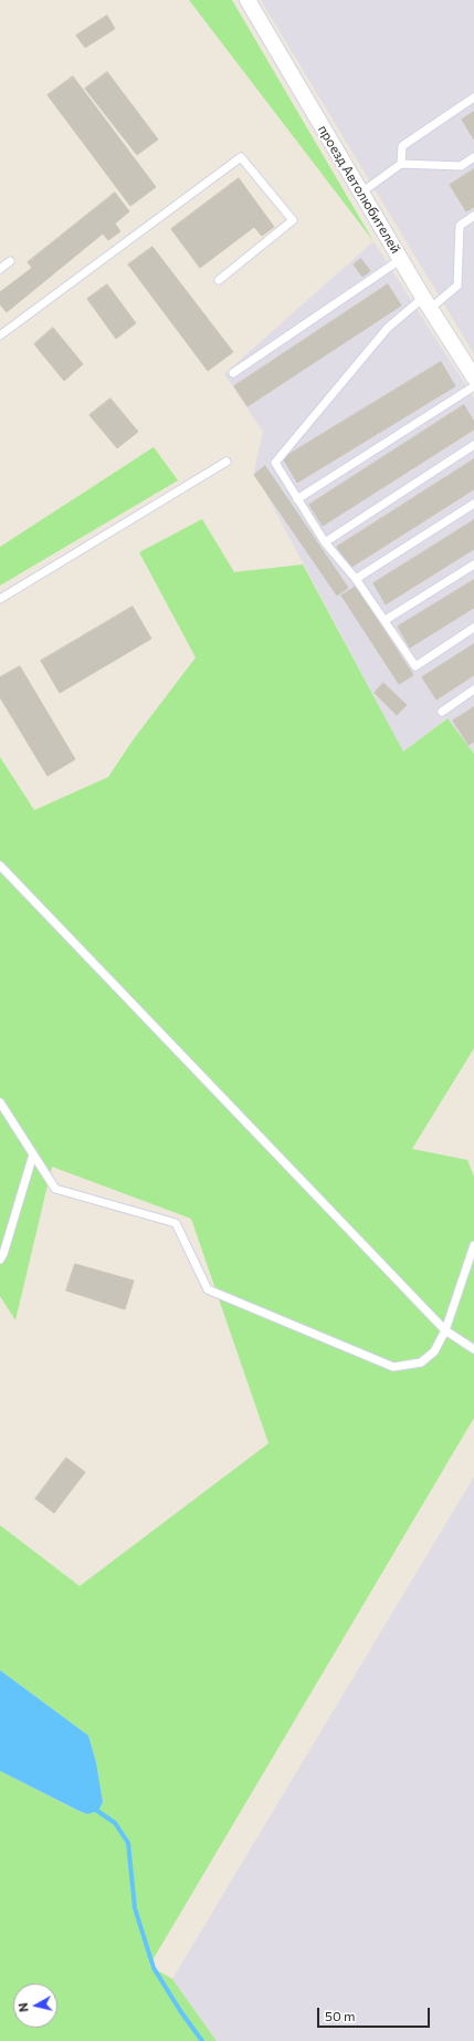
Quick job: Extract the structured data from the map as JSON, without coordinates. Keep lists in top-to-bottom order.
{
  "streets": {
    "street": ["проезд Автолюбителей"]
  },
  "scale_bar": "50 m",
  "north": "left"
}
